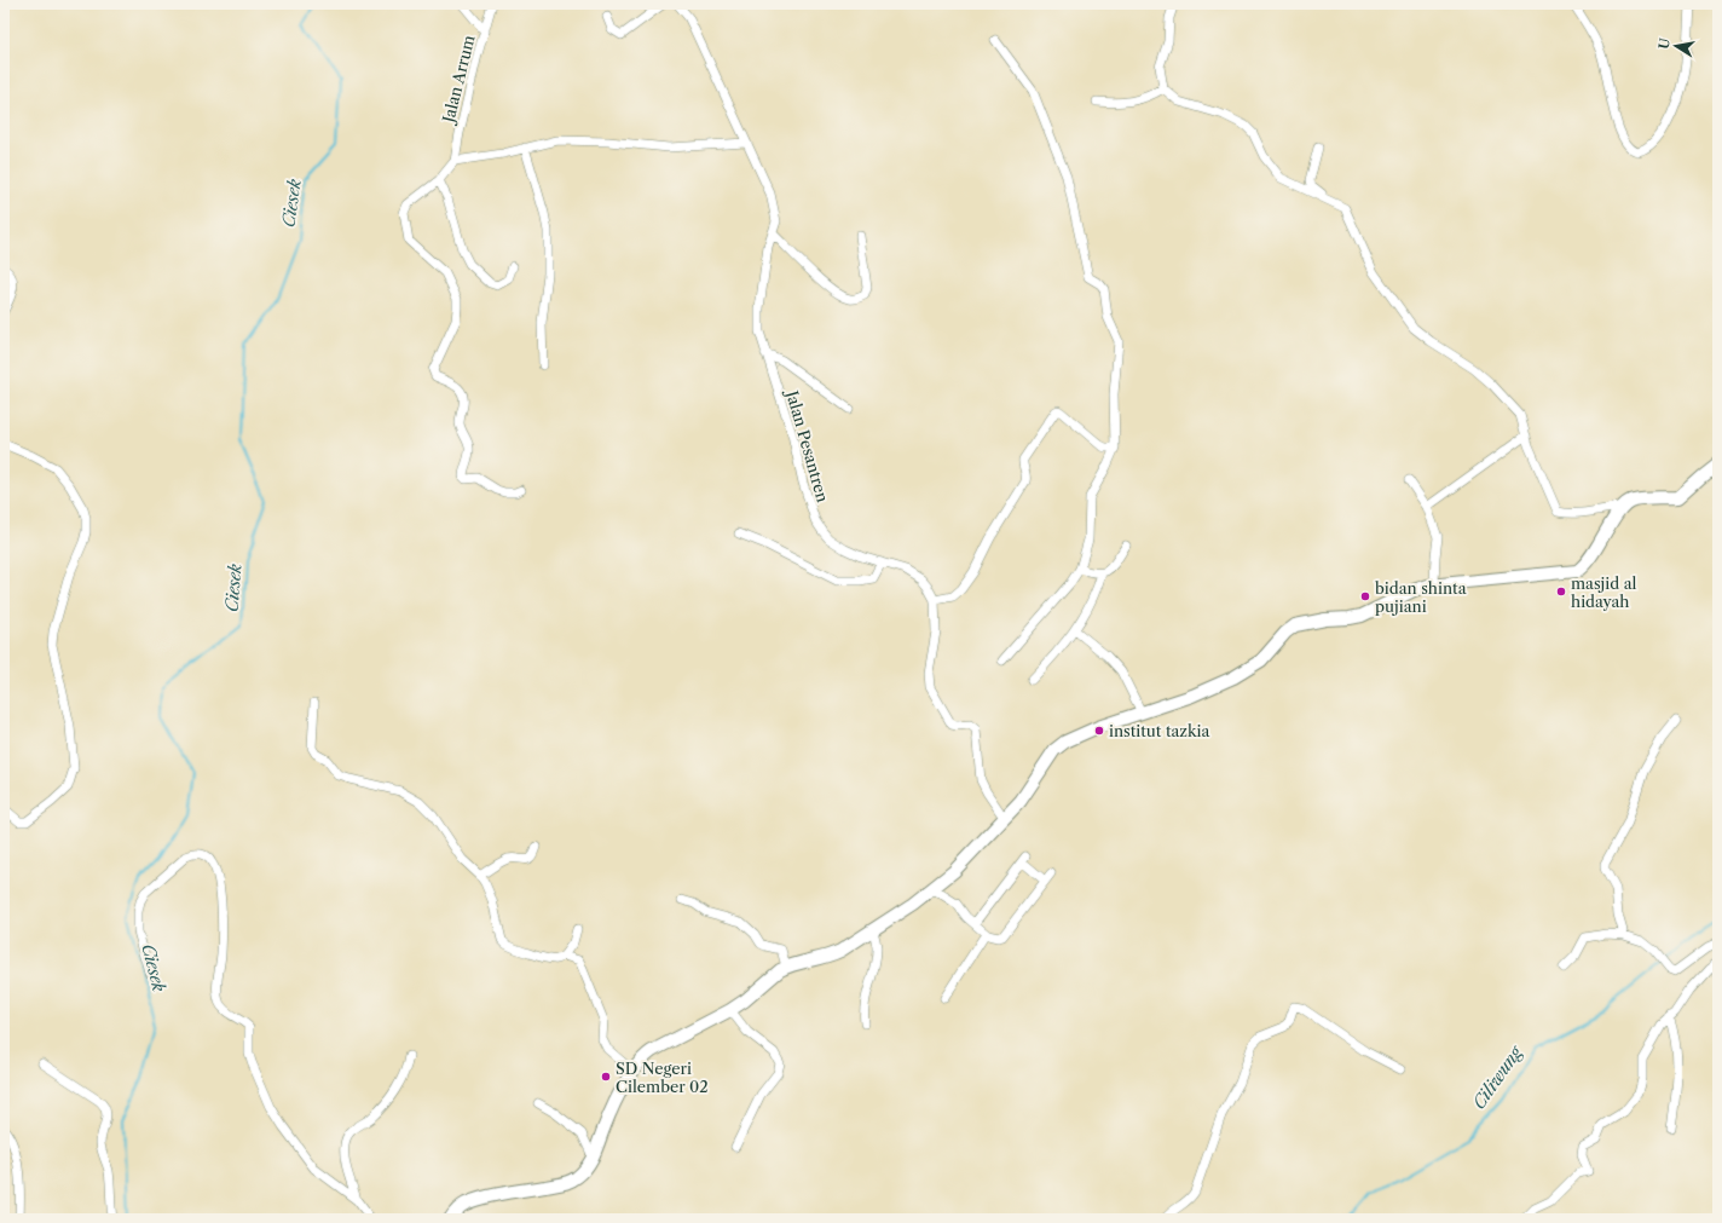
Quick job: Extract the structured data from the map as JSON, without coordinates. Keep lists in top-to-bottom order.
{
  "streets": {
    "street": ["Jalan Arrum", "Jalan Pesantren"]
  },
  "water": ["Ciesek", "Ciliwung"],
  "places": [
    "masjid al hidayah",
    "bidan shinta pujiani",
    "institut tazkia",
    "SD Negeri Cilember 02"
  ],
  "north": "left"
}
